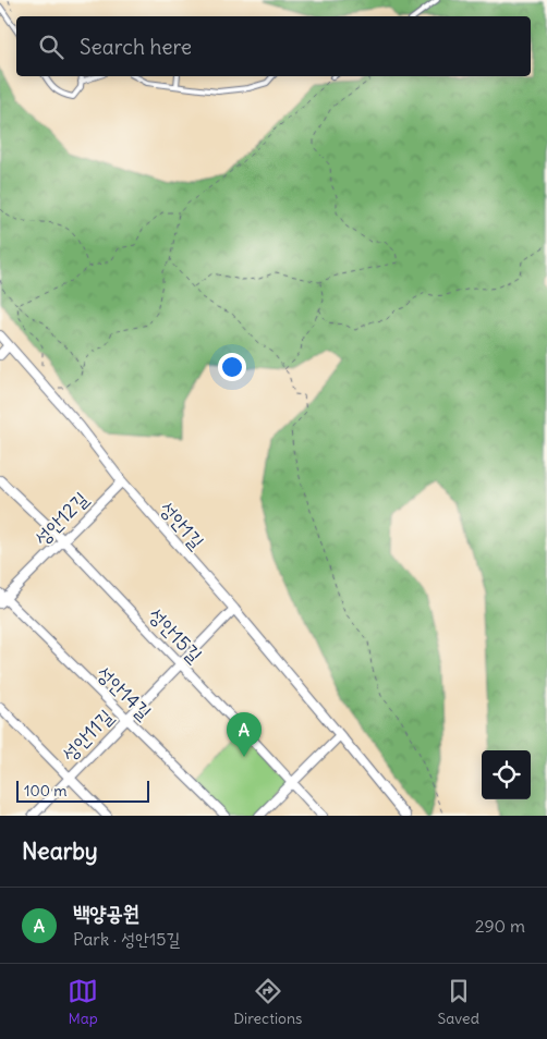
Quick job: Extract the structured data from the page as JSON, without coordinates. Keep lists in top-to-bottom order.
{
  "streets": {
    "street": [
      "성안12길",
      "성안1길",
      "성안15길",
      "성안14길",
      "성안11길"
    ]
  },
  "crossings": [
    ["성안12길", "성안1길"],
    ["성안12길", "성안15길"],
    ["성안12길", "성안14길"],
    ["성안1길", "성안11길"],
    ["성안15길", "성안11길"],
    ["성안14길", "성안11길"]
  ],
  "scale_bar": "100 m",
  "page": {
    "search": "Search here",
    "pins": "A",
    "scale": "100 m",
    "heading": "Nearby",
    "list": [
      {
        "mark": "A",
        "name": "백양공원",
        "note": "Park · 성안15길",
        "value": "290 m"
      }
    ],
    "nav": ["Map", "Directions", "Saved"]
  }
}
